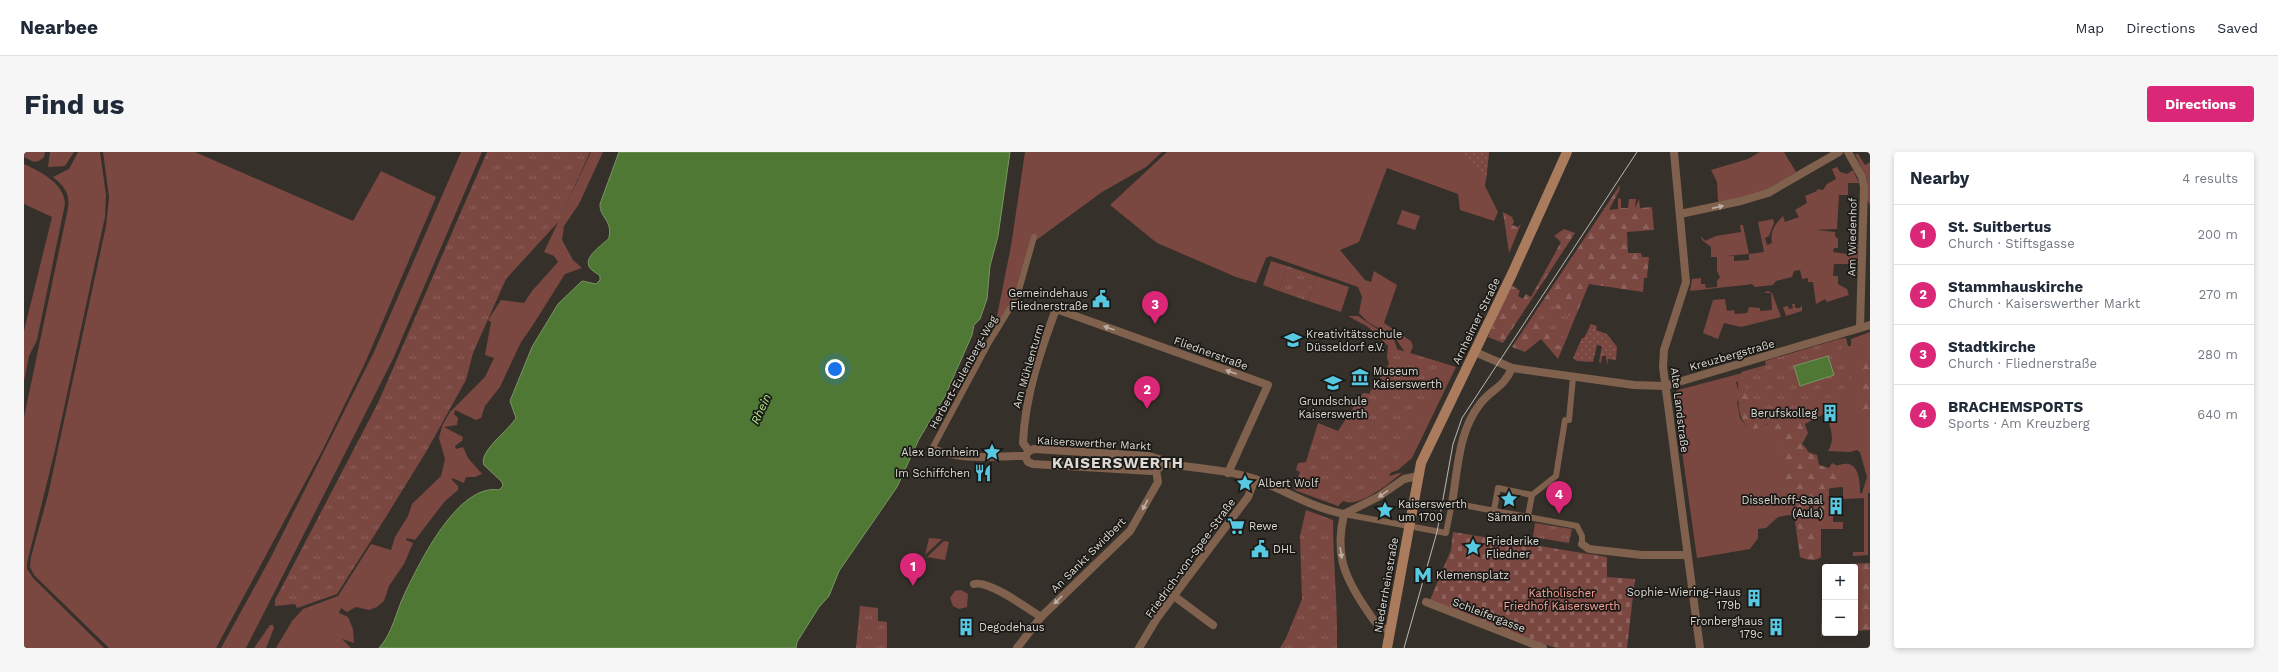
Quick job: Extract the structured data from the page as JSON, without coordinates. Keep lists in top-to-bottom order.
{
  "streets": {
    "main road": ["Arnheimer Straße", "Niederrheinstraße"],
    "street": [
      "Am Wiedenhof",
      "Fliednerstraße",
      "Kreuzbergstraße",
      "Am Mühlenturm",
      "Herbert-Eulenberg-Weg",
      "Alte Landstraße",
      "Kaiserswerther Markt",
      "An Sankt Swidbert",
      "Friedrich-von-Spee-Straße",
      "Schleifergasse"
    ]
  },
  "crossings": [
    ["Am Wiedenhof", "Kreuzbergstraße"],
    ["Arnheimer Straße", "Kreuzbergstraße"],
    ["Arnheimer Straße", "Niederrheinstraße"],
    ["Fliednerstraße", "Am Mühlenturm"],
    ["Fliednerstraße", "Kaiserswerther Markt"],
    ["Kreuzbergstraße", "Alte Landstraße"],
    ["Am Mühlenturm", "Kaiserswerther Markt"],
    ["Herbert-Eulenberg-Weg", "Kaiserswerther Markt"],
    ["Kaiserswerther Markt", "An Sankt Swidbert"],
    ["Kaiserswerther Markt", "Friedrich-von-Spee-Straße"]
  ],
  "one_way": ["An Sankt Swidbert"],
  "districts": ["KAISERSWERTH"],
  "water": ["Rhein"],
  "parks": ["Katholischer Friedhof Kaiserswerth"],
  "places": {
    "public building": ["Gemeindehaus Fliednerstraße", "DHL"],
    "school or university": ["Kreativitätsschule Düsseldorf e.V.", "Grundschule Kaiserswerth"],
    "museum": ["Museum Kaiserswerth"],
    "building": [
      "Berufskolleg",
      "Disselhoff-Saal (Aula)",
      "Sophie-Wiering-Haus 179b",
      "Degodehaus",
      "Fronberghaus 179c"
    ],
    "place": [
      "Alex Bornheim",
      "Albert Wolf",
      "Sämann",
      "Kaiserswerth um 1700",
      "Friederike Fliedner"
    ],
    "restaurant": ["Im Schiffchen"],
    "supermarket": ["Rewe"],
    "metro station": ["Klemensplatz"]
  },
  "page": {
    "header": "Nearbee",
    "nav": ["Map", "Directions", "Saved"],
    "buttons": "Directions",
    "title": "Find us",
    "heading": ["Nearby", "4 results"],
    "list": [
      {
        "mark": "1",
        "name": "St. Suitbertus",
        "note": "Church · Stiftsgasse",
        "value": "200 m"
      },
      {
        "mark": "2",
        "name": "Stammhauskirche",
        "note": "Church · Kaiserswerther Markt",
        "value": "270 m"
      },
      {
        "mark": "3",
        "name": "Stadtkirche",
        "note": "Church · Fliednerstraße",
        "value": "280 m"
      },
      {
        "mark": "4",
        "name": "BRACHEMSPORTS",
        "note": "Sports · Am Kreuzberg",
        "value": "640 m"
      }
    ],
    "pins": [
      "3",
      "2",
      "4",
      "1"
    ],
    "map_buttons": ["+", "−"]
  }
}
